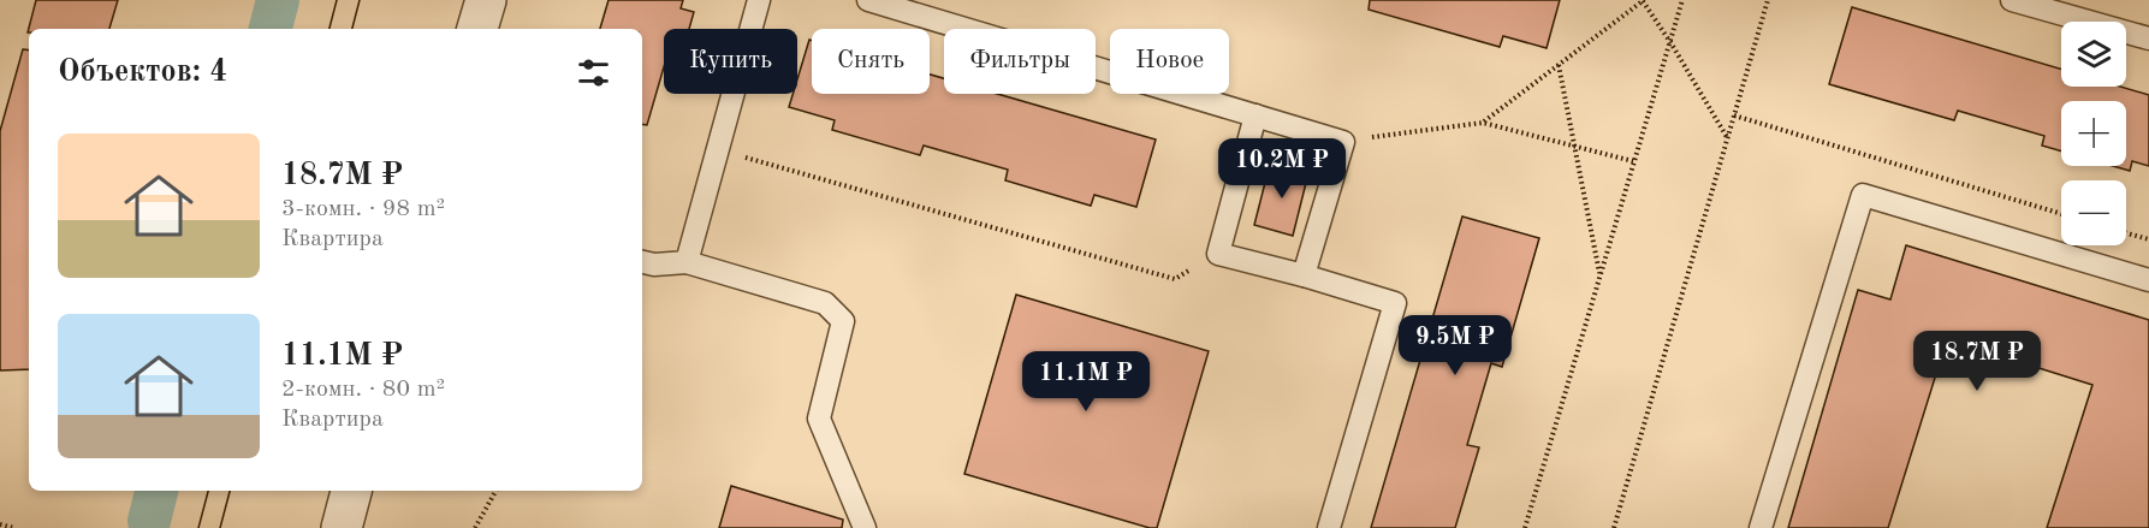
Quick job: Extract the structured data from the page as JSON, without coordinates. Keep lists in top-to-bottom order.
{
  "page": {
    "map_buttons": ["+", "−"],
    "chip": [
      "Купить",
      "Снять",
      "Фильтры",
      "Новое"
    ],
    "heading": "Объектов: 4",
    "list": [
      {
        "name": "18.7M ₽",
        "note": "3-комн. · 98 m² · Квартира"
      },
      {
        "name": "11.1M ₽",
        "note": "2-комн. · 80 m² · Квартира"
      }
    ],
    "price": [
      "10.2M ₽",
      "9.5M ₽",
      "18.7M ₽",
      "11.1M ₽"
    ]
  }
}
